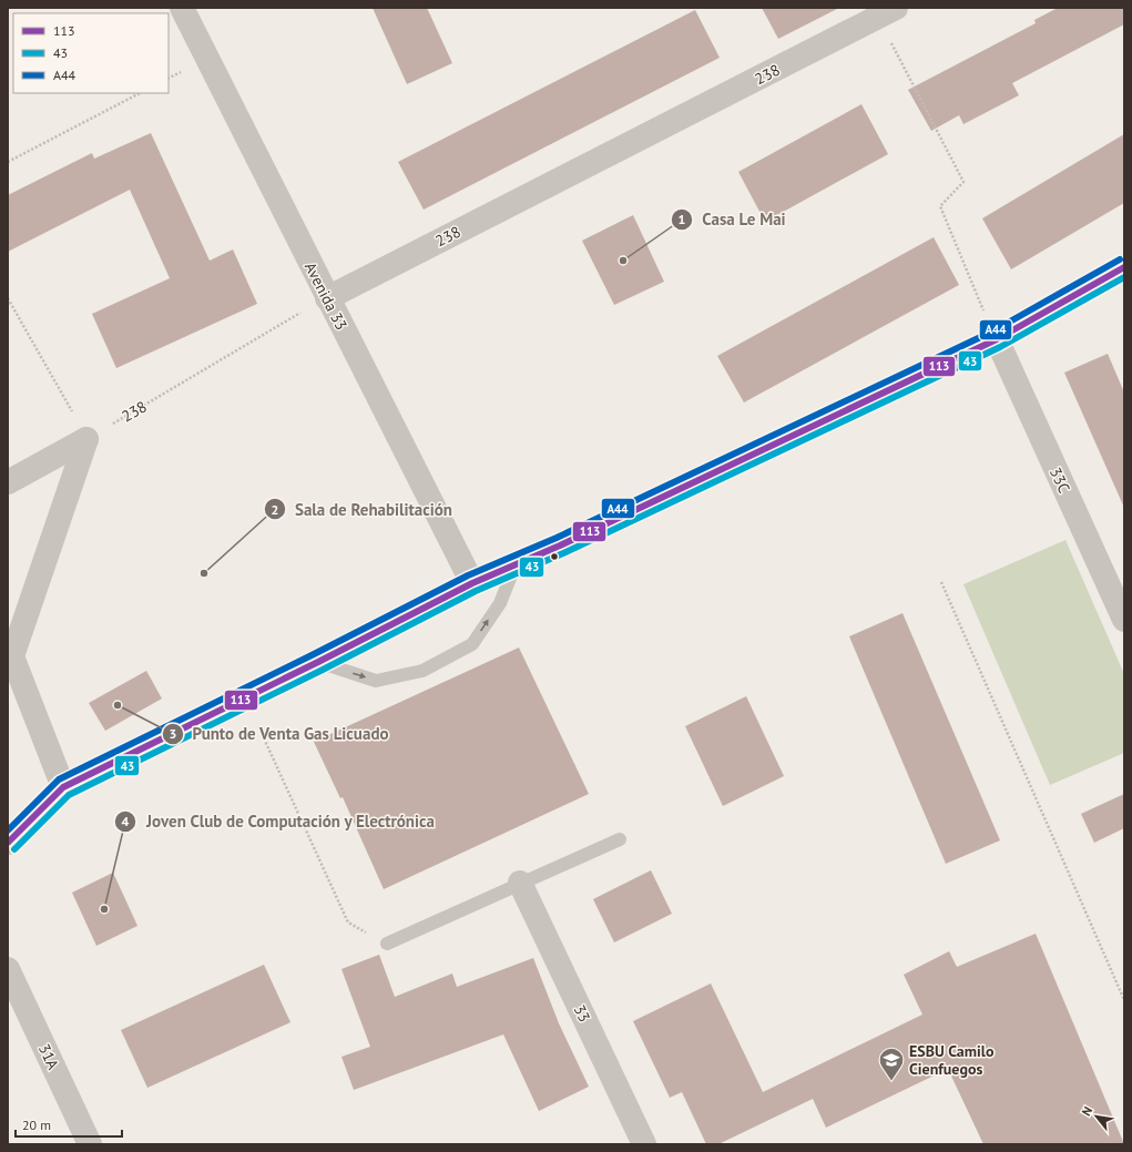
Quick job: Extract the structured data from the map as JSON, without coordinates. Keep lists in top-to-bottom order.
{
  "streets": {
    "street": [
      "238",
      "Avenida 33",
      "33C",
      "33",
      "31A"
    ]
  },
  "crossings": [
    ["238", "Avenida 33"]
  ],
  "places": {
    "other": [
      "Casa Le Mai",
      "Sala de Rehabilitación",
      "Punto de Venta Gas Licuado",
      "Joven Club de Computación y Electrónica"
    ],
    "school or university": ["ESBU Camilo Cienfuegos"]
  },
  "lines": ["transit line A44", "transit line 113", "transit line 43"],
  "legend": ["113", "43", "A44"],
  "scale_bar": "20 m",
  "north": "top left"
}
